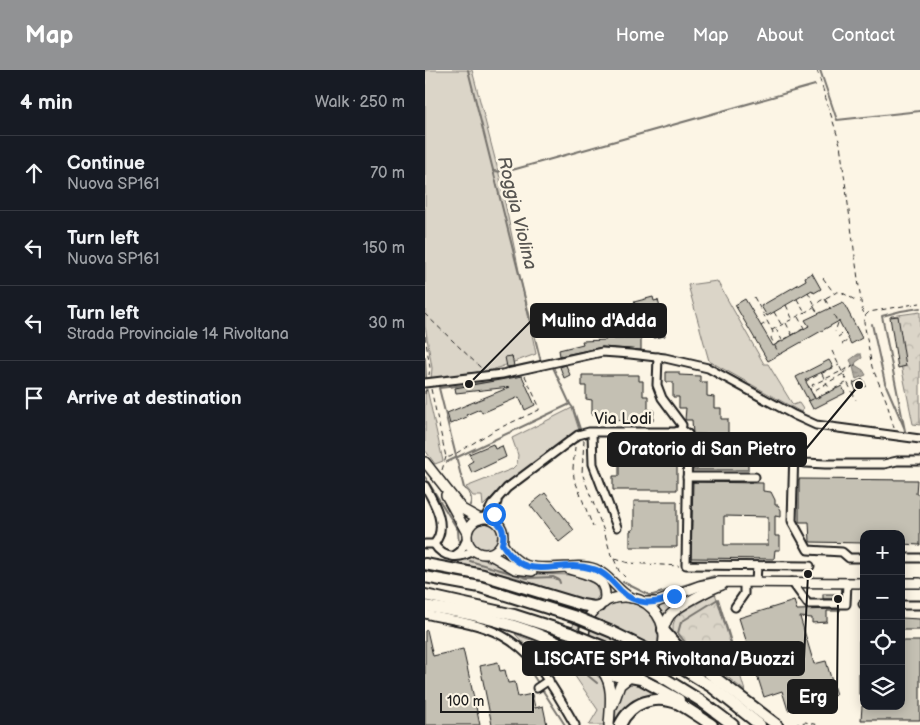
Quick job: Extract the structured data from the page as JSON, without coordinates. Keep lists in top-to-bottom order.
{
  "streets": {
    "street": ["Via Lodi"]
  },
  "water": ["Roggia Violina"],
  "places": [
    "Mulino d'Adda",
    "Oratorio di San Pietro",
    "LISCATE SP14 Rivoltana/Buozzi",
    "Erg"
  ],
  "scale_bar": "100 m",
  "page": {
    "header": "Map",
    "nav": [
      "Home",
      "Map",
      "About",
      "Contact"
    ],
    "heading": ["4 min", "Walk · 250 m"],
    "list": [
      ["Continue", "Nuova SP161", "70 m"],
      ["Turn left", "Nuova SP161", "150 m"],
      ["Turn left", "Strada Provinciale 14 Rivoltana", "30 m"],
      "Arrive at destination"
    ],
    "map_buttons": ["+", "−"],
    "scale": "100 m"
  }
}
